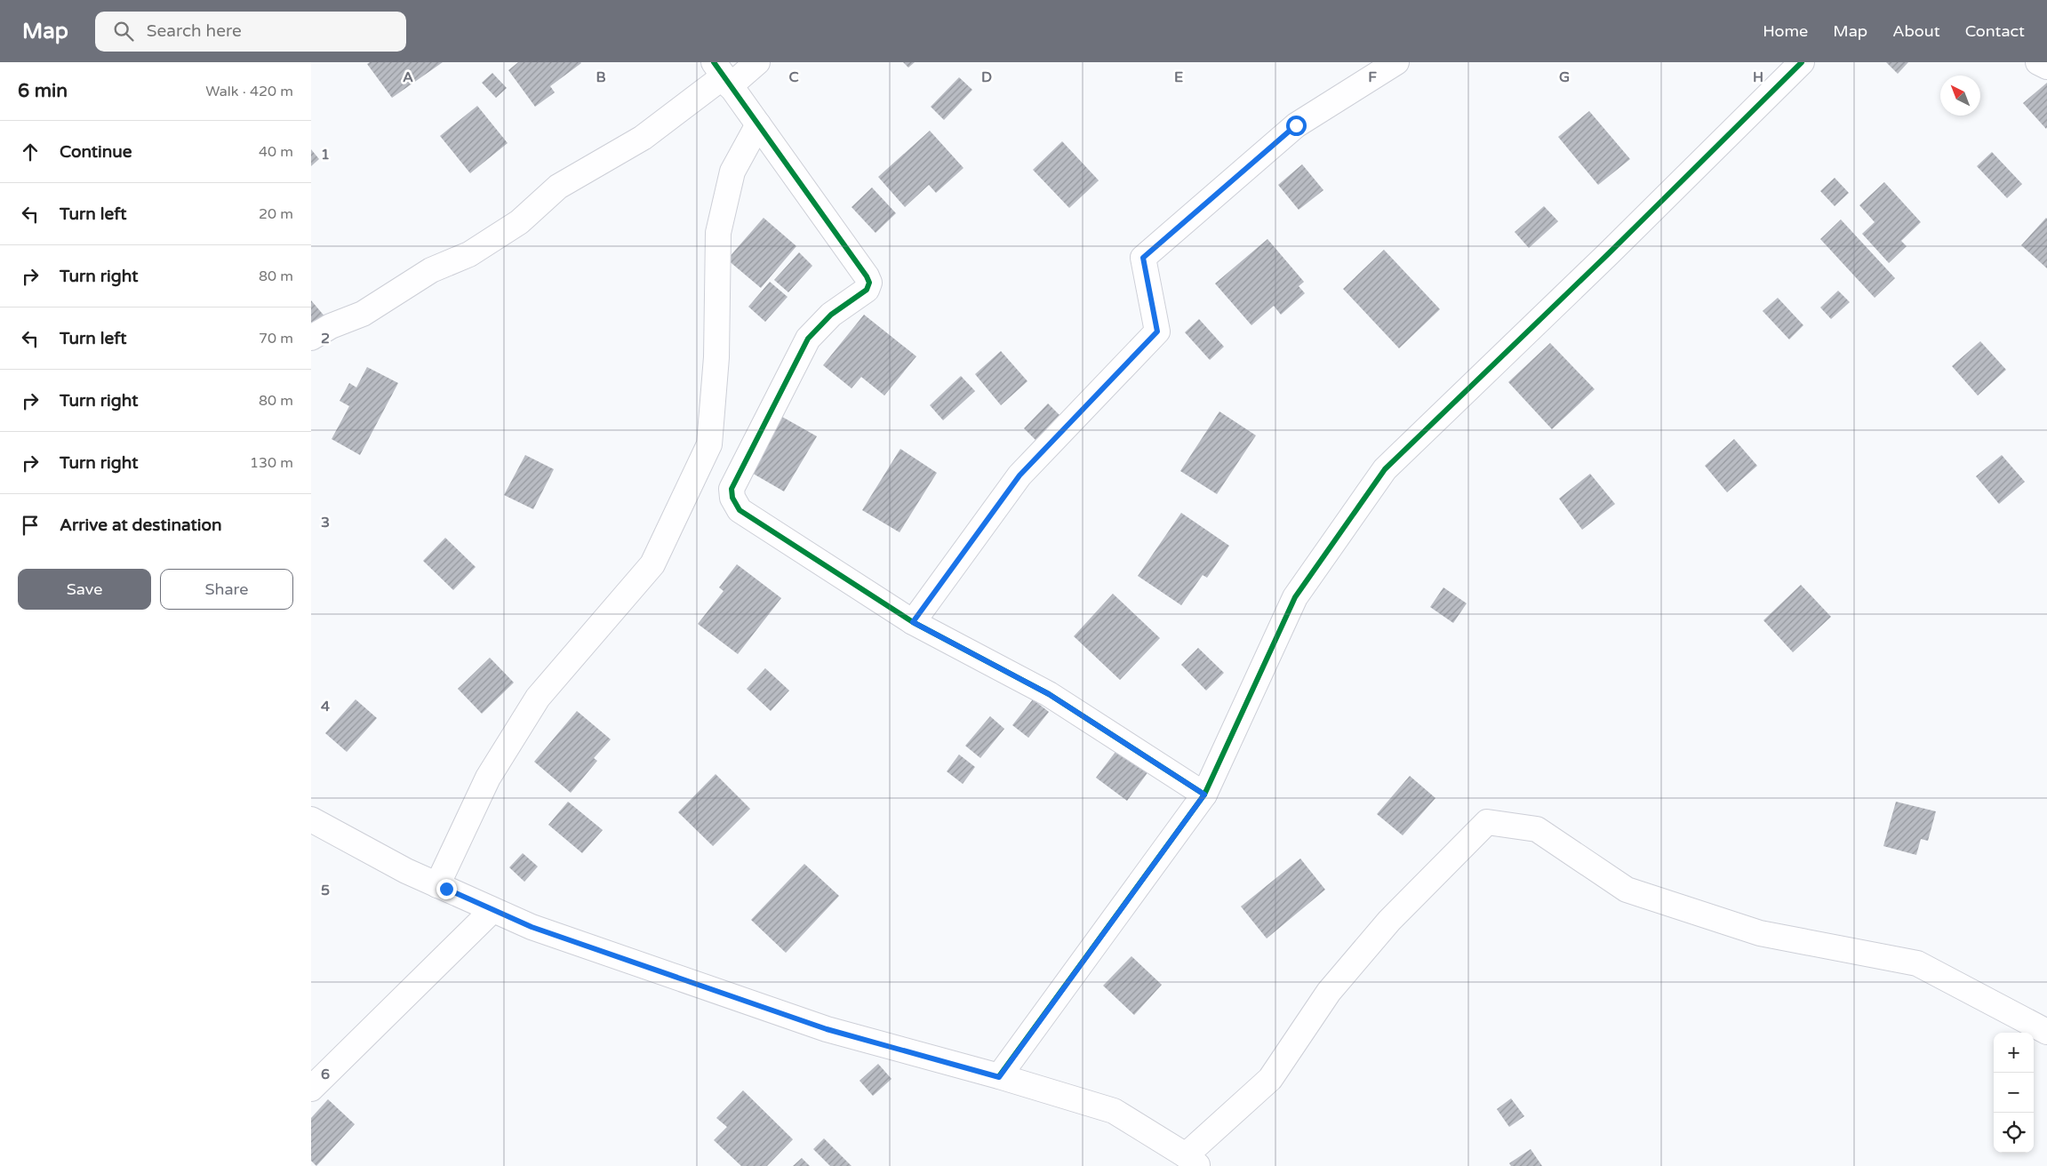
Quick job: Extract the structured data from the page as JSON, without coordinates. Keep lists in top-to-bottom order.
{
  "north": "top left",
  "page": {
    "header": "Map",
    "search": "Search here",
    "nav": [
      "Home",
      "Map",
      "About",
      "Contact"
    ],
    "heading": ["6 min", "Walk · 420 m"],
    "list": [
      ["Continue", "40 m"],
      ["Turn left", "20 m"],
      ["Turn right", "80 m"],
      ["Turn left", "70 m"],
      ["Turn right", "80 m"],
      ["Turn right", "130 m"],
      "Arrive at destination"
    ],
    "buttons": ["Save", "Share"],
    "map_buttons": ["+", "−"]
  },
  "grid": {
    "columns": [
      "A",
      "B",
      "C",
      "D",
      "E",
      "F",
      "G",
      "H"
    ],
    "rows": [
      "1",
      "2",
      "3",
      "4",
      "5",
      "6"
    ]
  }
}
